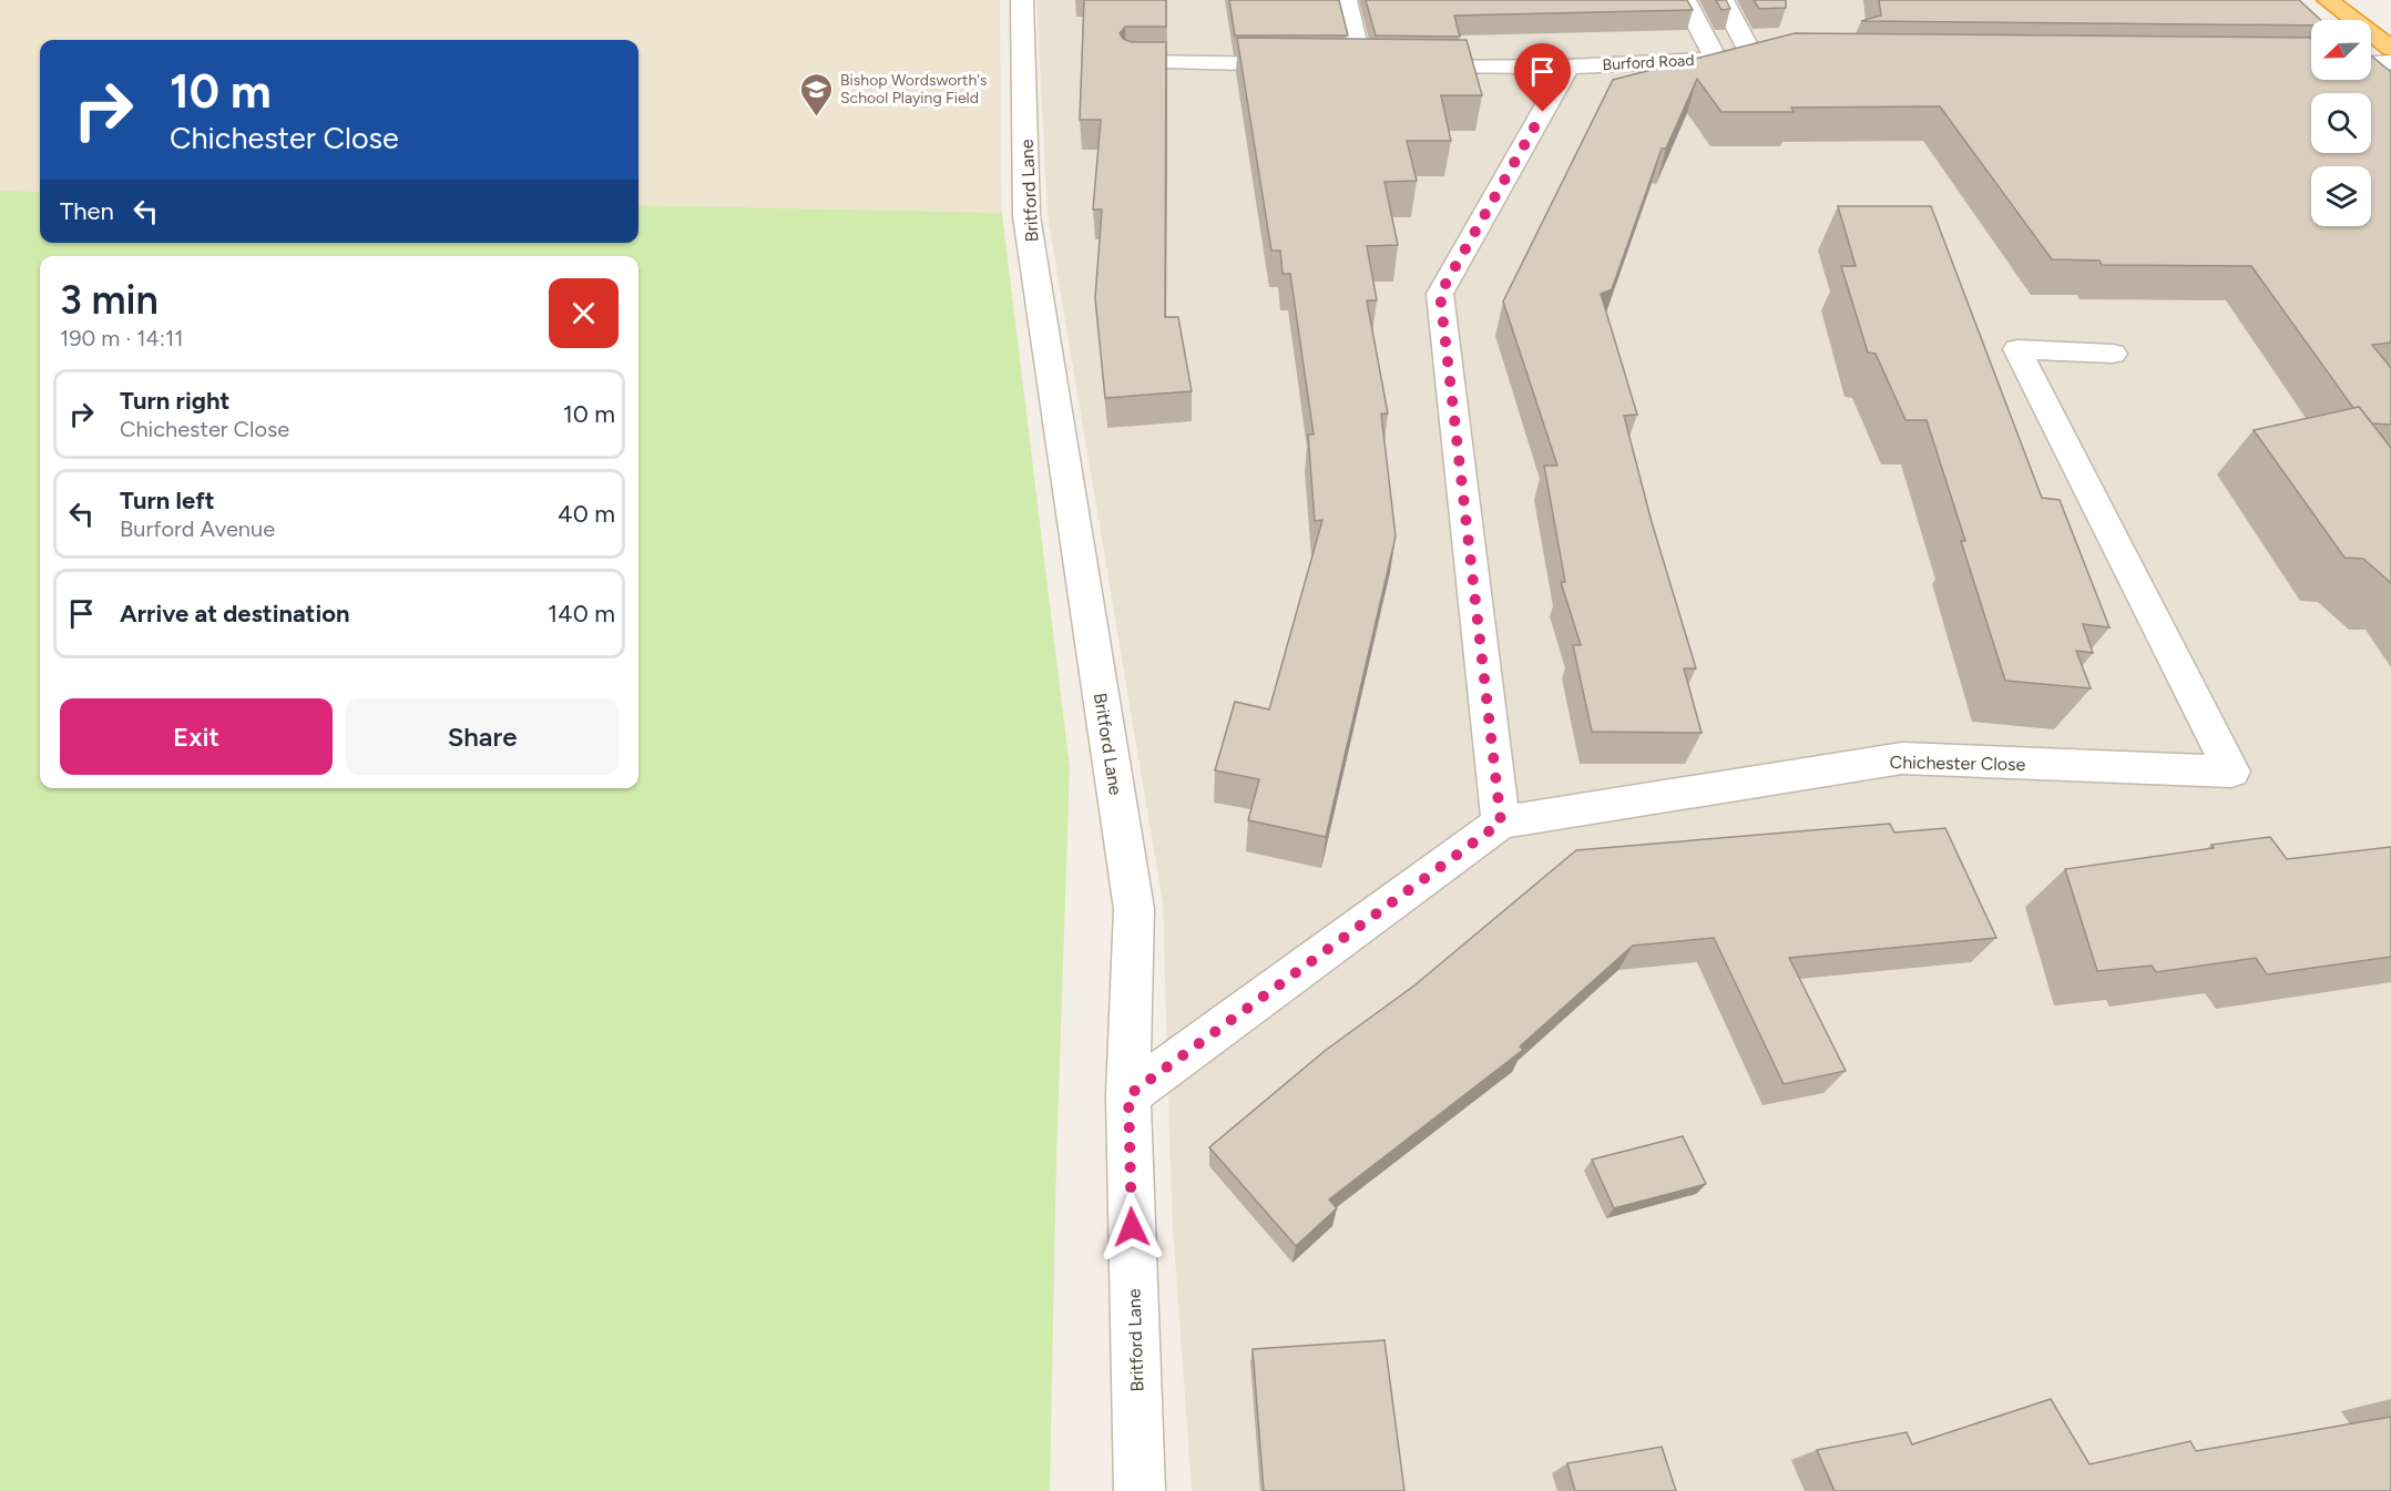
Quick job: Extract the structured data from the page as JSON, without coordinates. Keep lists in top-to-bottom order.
{
  "streets": {
    "street": ["Burford Road", "Britford Lane", "Chichester Close"]
  },
  "crossings": [
    ["Britford Lane", "Chichester Close"]
  ],
  "places": {
    "school or university": ["Bishop Wordsworth's School Playing Field"]
  },
  "north": "bottom left",
  "page": {
    "turn": ["10 m", "Chichester Close"],
    "then": "Then",
    "heading": ["3 min", "190 m · 14:11"],
    "list": [
      {
        "name": "Turn right",
        "note": "Chichester Close",
        "value": "10 m"
      },
      {
        "name": "Turn left",
        "note": "Burford Avenue",
        "value": "40 m"
      },
      {
        "name": "Arrive at destination",
        "value": "140 m"
      }
    ],
    "buttons": ["Exit", "Share"]
  }
}
